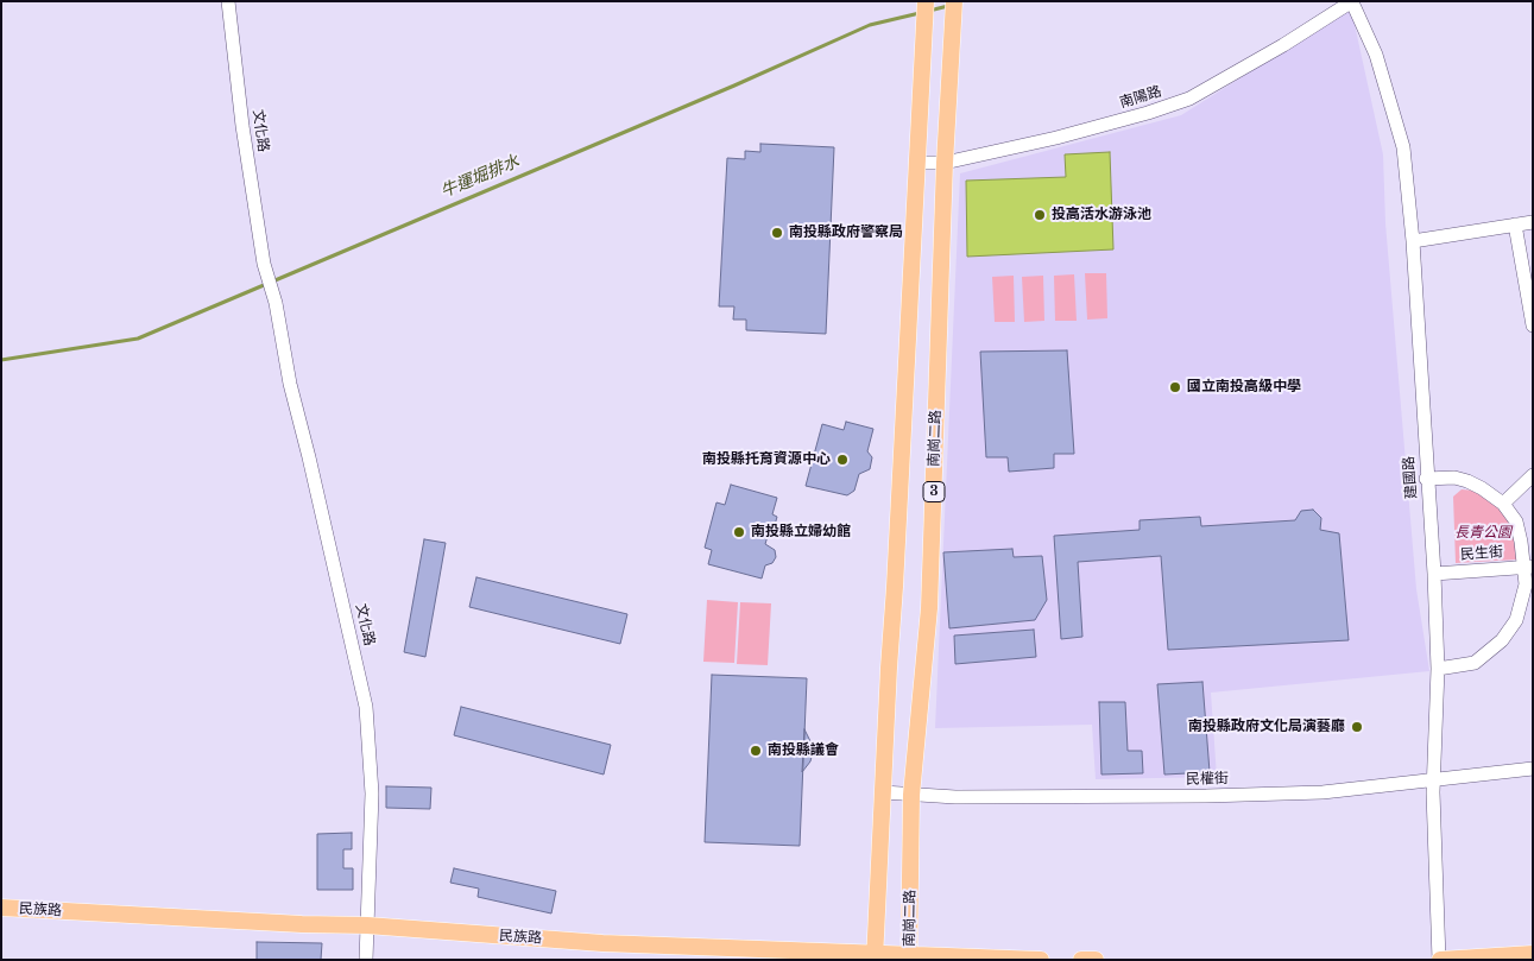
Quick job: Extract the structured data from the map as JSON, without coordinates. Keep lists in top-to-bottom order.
{
  "streets": {
    "main road": ["南崗二路", "3", "民族路"],
    "street": [
      "南陽路",
      "文化路",
      "建國路",
      "民生街",
      "民權街"
    ]
  },
  "crossings": [
    ["南陽路", "南崗二路"],
    ["南陽路", "建國路"],
    ["文化路", "民族路"],
    ["南崗二路", "民權街"],
    ["南崗二路", "民族路"],
    ["建國路", "民生街"],
    ["建國路", "民權街"]
  ],
  "water": ["牛運堀排水"],
  "parks": ["長青公園"],
  "places": [
    "投高活水游泳池",
    "南投縣政府警察局",
    "國立南投高級中學",
    "南投縣托育資源中心",
    "南投縣立婦幼館",
    "南投縣政府文化局演藝廳",
    "南投縣議會"
  ]
}
